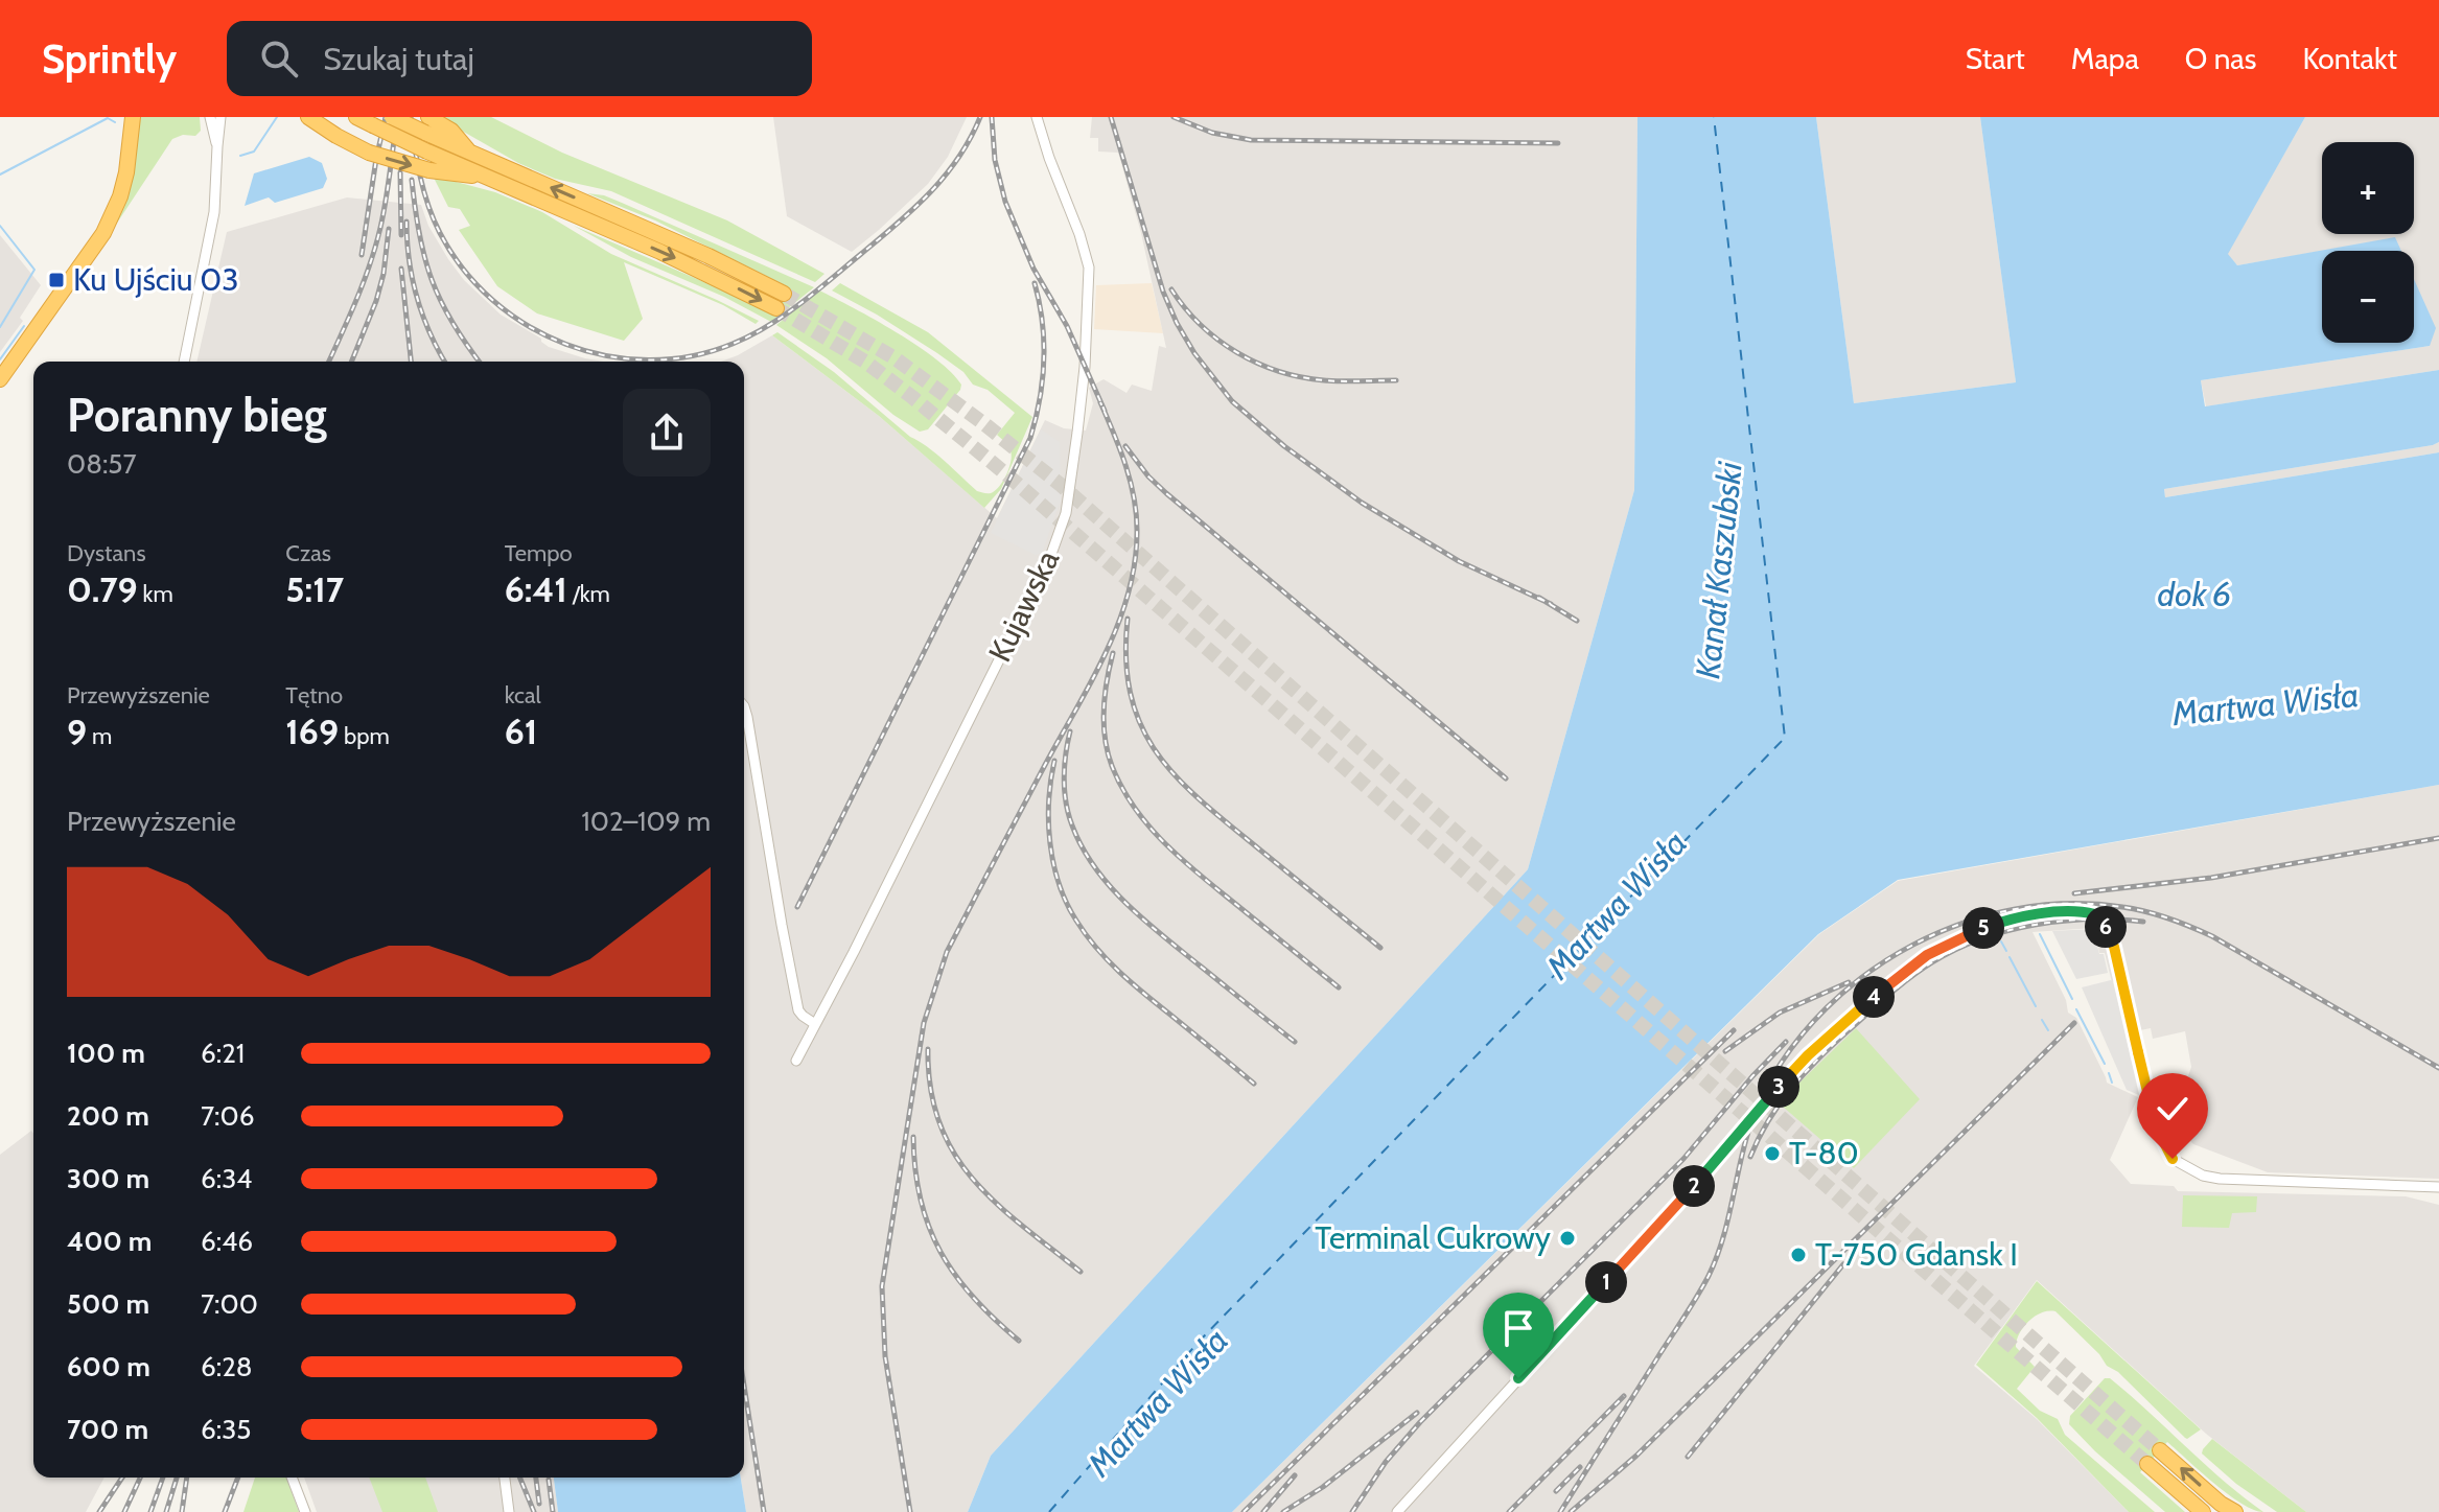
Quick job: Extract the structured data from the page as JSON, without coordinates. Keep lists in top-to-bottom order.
{
  "streets": {
    "street": ["Kujawska"]
  },
  "water": ["Kanał Kaszubski", "dok 6", "Martwa Wisła"],
  "places": {
    "transit": ["Ku Ujściu 03"],
    "other": ["T-80", "Terminal Cukrowy", "T-750 Gdansk I"]
  },
  "page": {
    "header": "Sprintly",
    "search": "Szukaj tutaj",
    "nav": [
      "Start",
      "Mapa",
      "O nas",
      "Kontakt"
    ],
    "map_buttons": ["+", "−"],
    "heading": ["Poranny bieg", "08:57"],
    "stats": [
      ["Dystans", "0.79 km"],
      ["Czas", "5:17"],
      ["Tempo", "6:41 /km"],
      ["Przewyższenie", "9 m"],
      ["Tętno", "169 bpm"],
      ["kcal", "61"]
    ],
    "chart": ["Przewyższenie", "102–109 m"],
    "pins": [
      "6",
      "5",
      "4",
      "3",
      "2",
      "1"
    ],
    "list": [
      {
        "name": "100 m",
        "note": "6:21"
      },
      {
        "name": "200 m",
        "note": "7:06"
      },
      {
        "name": "300 m",
        "note": "6:34"
      },
      {
        "name": "400 m",
        "note": "6:46"
      },
      {
        "name": "500 m",
        "note": "7:00"
      },
      {
        "name": "600 m",
        "note": "6:28"
      },
      {
        "name": "700 m",
        "note": "6:35"
      }
    ]
  }
}
